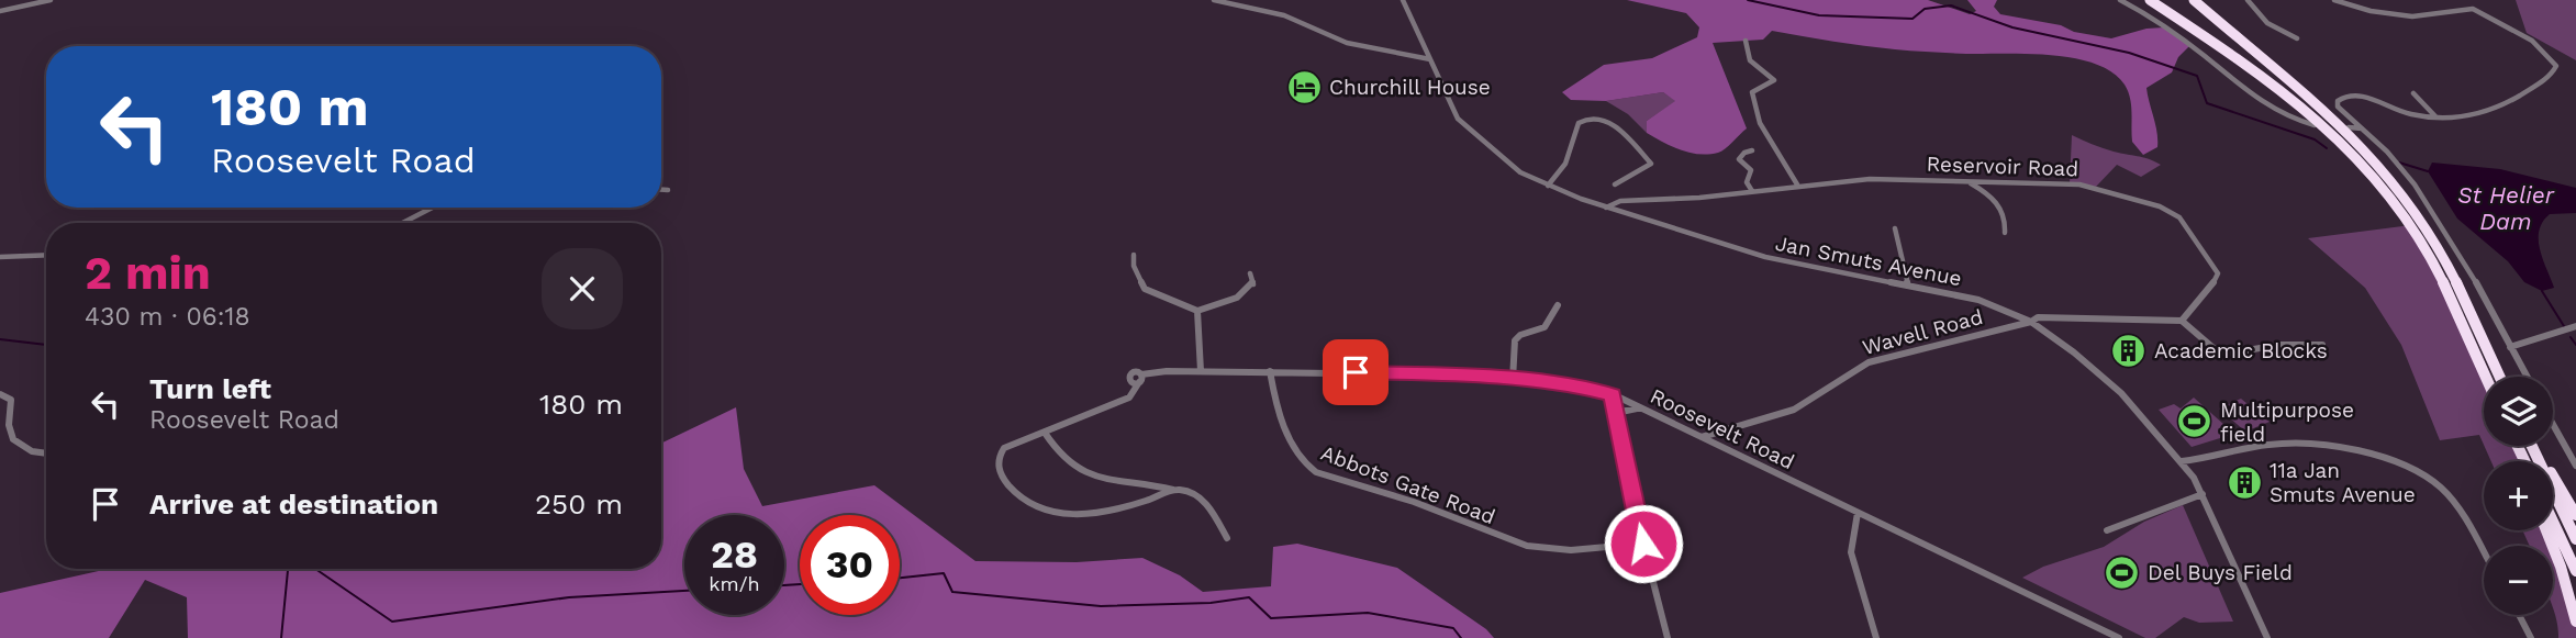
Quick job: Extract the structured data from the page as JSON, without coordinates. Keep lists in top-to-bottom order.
{
  "streets": {
    "street": [
      "Reservoir Road",
      "Jan Smuts Avenue",
      "Wavell Road",
      "Roosevelt Road",
      "Abbots Gate Road"
    ]
  },
  "crossings": [
    ["Reservoir Road", "Jan Smuts Avenue"],
    ["Jan Smuts Avenue", "Wavell Road"],
    ["Wavell Road", "Roosevelt Road"],
    ["Roosevelt Road", "Abbots Gate Road"]
  ],
  "water": ["St Helier Dam"],
  "places": {
    "hotel": ["Churchill House"],
    "building": ["Academic Blocks", "11a Jan Smuts Avenue"],
    "sports": ["Multipurpose field", "Del Buys Field"]
  },
  "page": {
    "turn": ["180 m", "Roosevelt Road"],
    "heading": ["2 min", "430 m · 06:18"],
    "list": [
      {
        "name": "Turn left",
        "note": "Roosevelt Road",
        "value": "180 m"
      },
      {
        "name": "Arrive at destination",
        "value": "250 m"
      }
    ],
    "map_buttons": ["+", "−"],
    "speed": "28 km/h",
    "limit": "30"
  }
}
